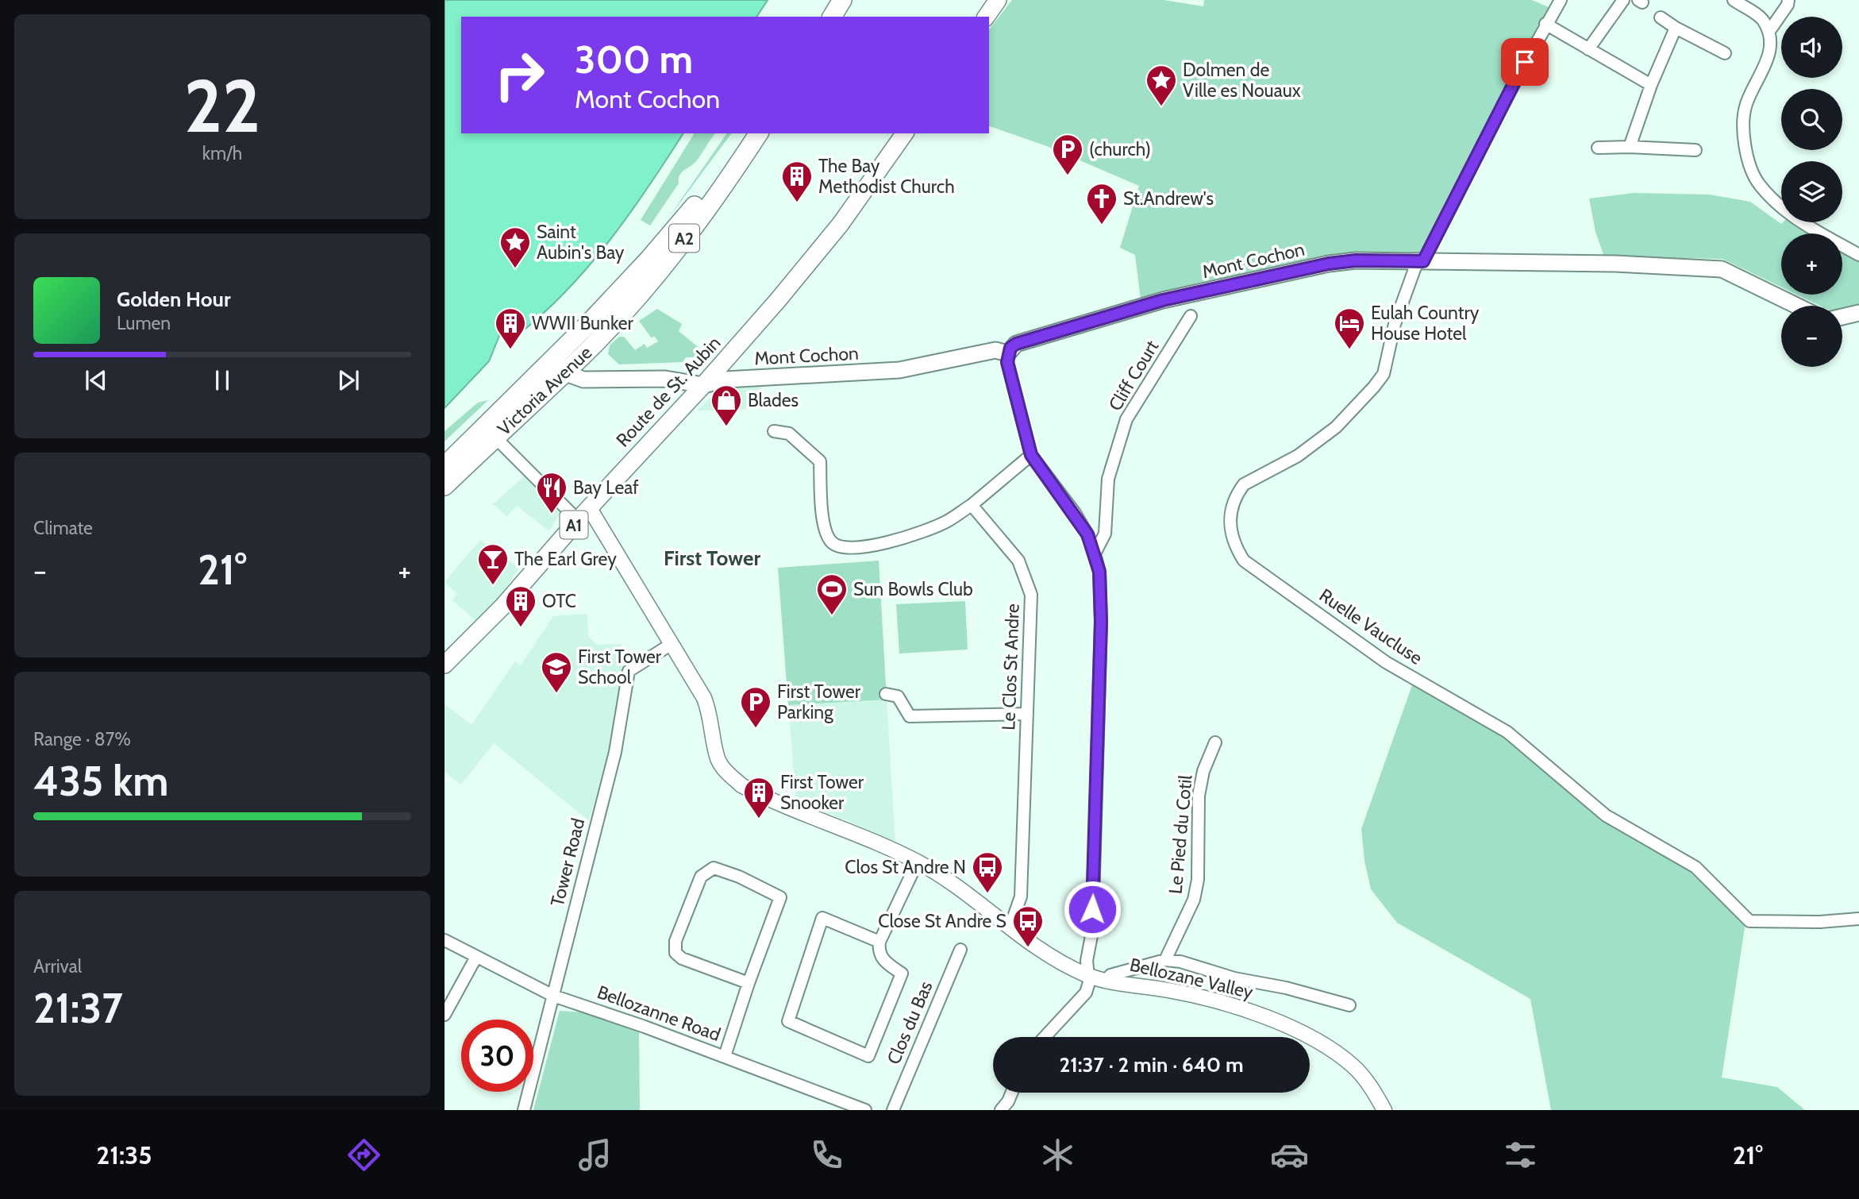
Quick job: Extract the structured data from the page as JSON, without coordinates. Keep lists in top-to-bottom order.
{
  "streets": {
    "highway": ["A2", "Victoria Avenue"],
    "main road": ["Mont Cochon", "Route de St. Aubin", "A1"],
    "street": [
      "Cliff Court",
      "Ruelle Vaucluse",
      "Le Clos St Andre",
      "Le Pied du Cotil",
      "Tower Road",
      "Bellozane Valley",
      "Bellozanne Road",
      "Clos du Bas"
    ]
  },
  "crossings": [
    ["Mont Cochon", "Route de St. Aubin"],
    ["Mont Cochon", "Ruelle Vaucluse"],
    ["Route de St. Aubin", "Bellozane Valley"],
    ["Le Clos St Andre", "Bellozane Valley"],
    ["Tower Road", "Bellozane Valley"],
    ["Tower Road", "Bellozanne Road"]
  ],
  "districts": ["First Tower"],
  "places": {
    "place": ["Dolmen de Ville es Nouaux", "Saint Aubin's Bay"],
    "parking": ["(church)", "First Tower Parking"],
    "building": [
      "The Bay Methodist Church",
      "WWII Bunker",
      "OTC",
      "First Tower Snooker"
    ],
    "church": ["St.Andrew's"],
    "hotel": ["Eulah Country House Hotel"],
    "shop": ["Blades"],
    "restaurant": ["Bay Leaf"],
    "bar": ["The Earl Grey"],
    "sports": ["Sun Bowls Club"],
    "school or university": ["First Tower School"],
    "bus stop": ["Clos St Andre N", "Close St Andre S"]
  },
  "page": {
    "tile": [
      ["22", "km/h"],
      "Climate",
      ["Range · 87%", "435 km"],
      ["Arrival", "21:37"]
    ],
    "map_buttons": ["+", "−"],
    "turn": ["300 m", "Mont Cochon"],
    "song": ["Golden Hour", "Lumen"],
    "heat": ["−", "21°", "+"],
    "limit": "30",
    "trip": "21:37 · 2 min · 640 m",
    "tabs": ["21:35", "21°"]
  }
}
